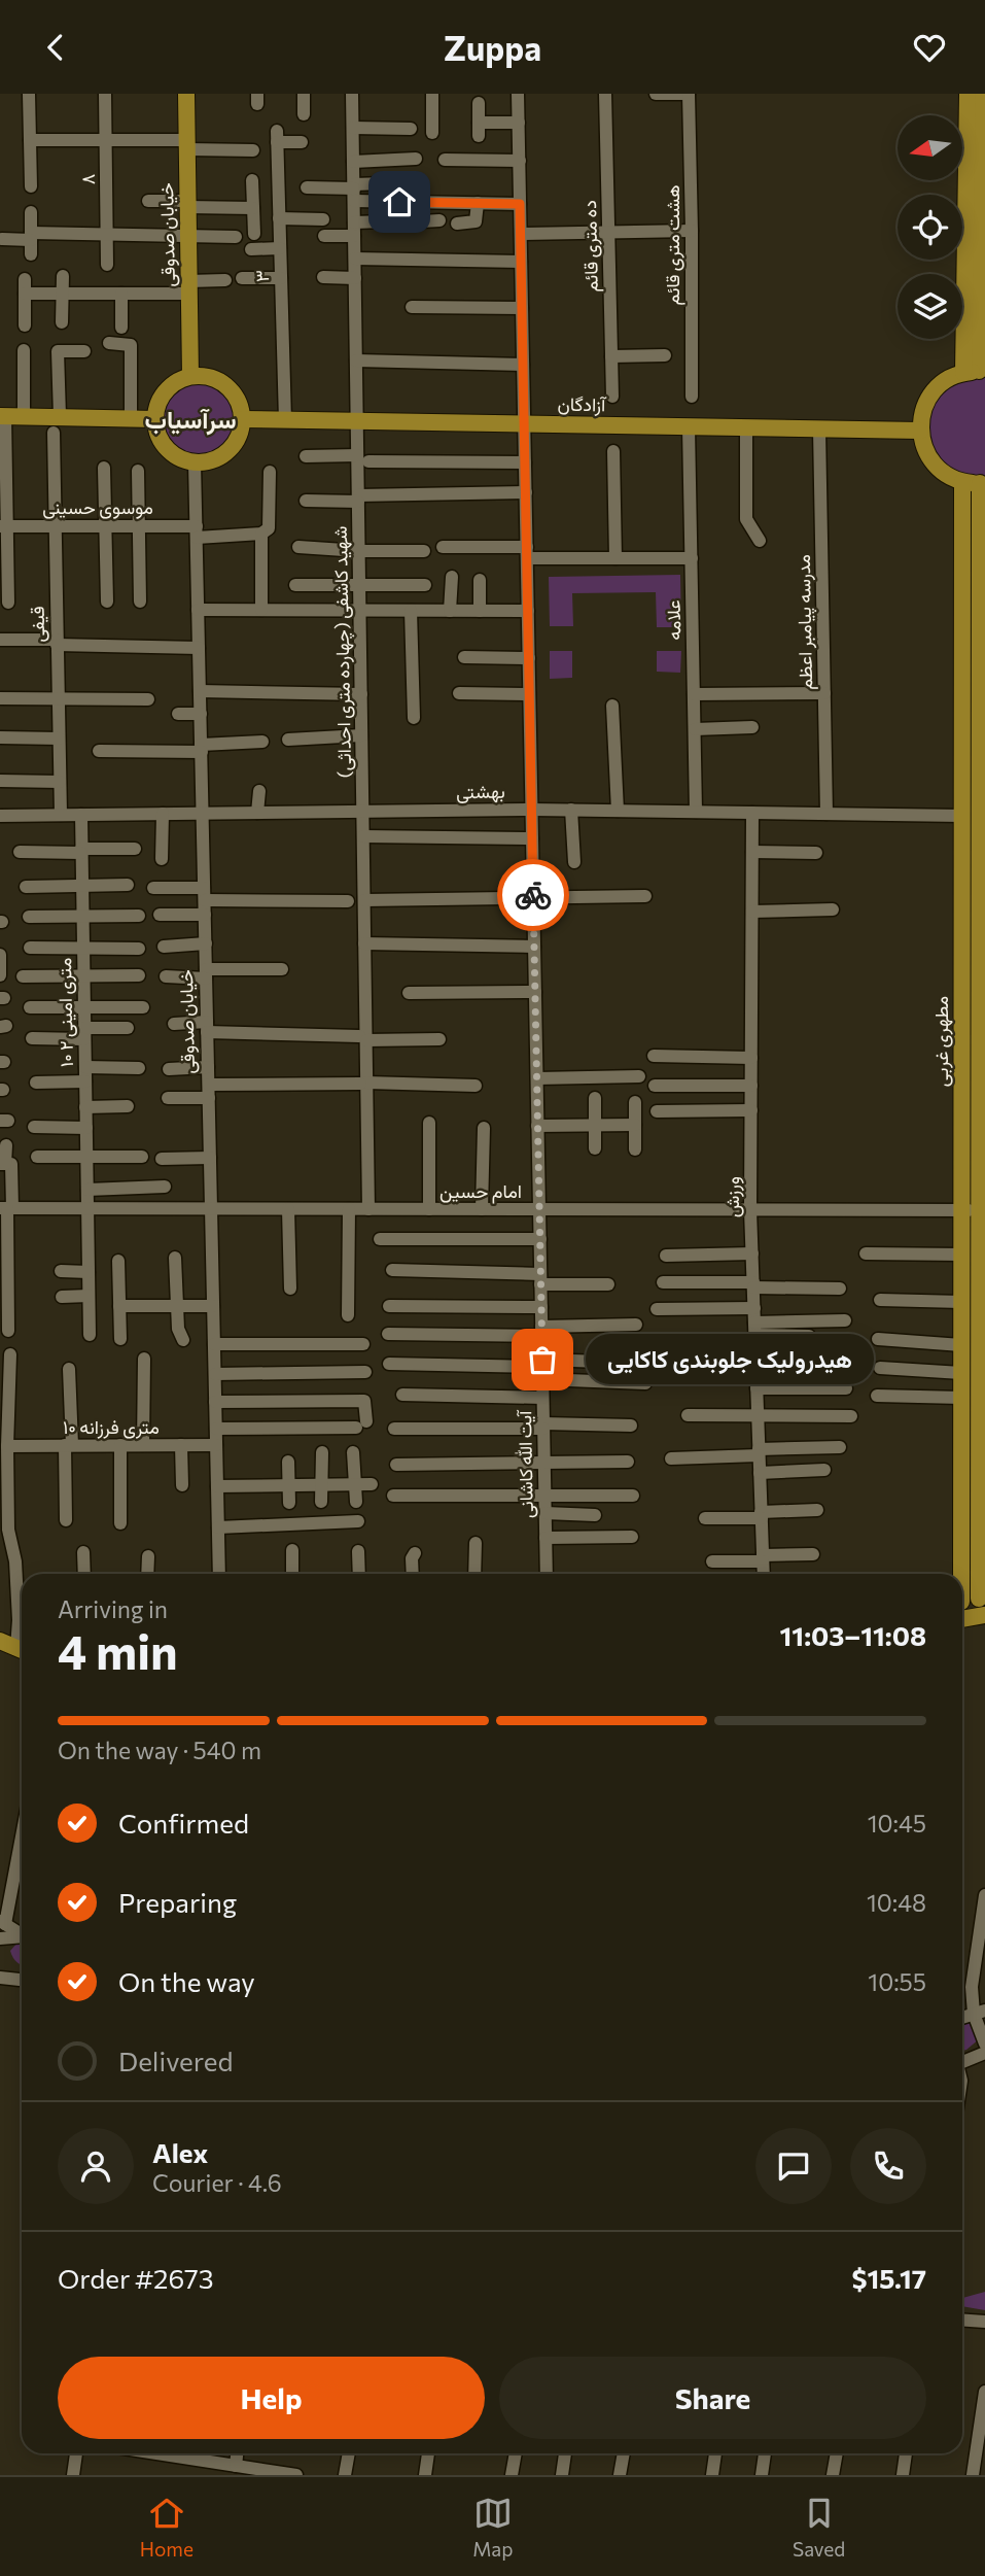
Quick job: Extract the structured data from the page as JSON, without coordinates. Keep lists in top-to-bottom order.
{
  "streets": {
    "main road": ["خیابان صدوقی", "آزادگان", "مطهری غربی"],
    "street": [
      "۸",
      "هشت متری قائم",
      "ده متری قائم",
      "۳",
      "موسوی حسینی",
      "علامه",
      "مدرسه پیامبر اعظم",
      "قیفی",
      "شهید کاشفی (چهارده متری احداثی)",
      "بهشتی",
      "۱۰ متری امینی ۲",
      "امام حسین",
      "ورزش",
      "۱۰ متری فرزانه",
      "آیت الله کاشانی"
    ]
  },
  "crossings": [
    ["خیابان صدوقی", "آزادگان"],
    ["خیابان صدوقی", "موسوی حسینی"],
    ["خیابان صدوقی", "بهشتی"],
    ["خیابان صدوقی", "امام حسین"],
    ["خیابان صدوقی", "۱۰ متری فرزانه"],
    ["۳", "آزادگان"],
    ["آزادگان", "علامه"],
    ["آزادگان", "مدرسه پیامبر اعظم"],
    ["آزادگان", "شهید کاشفی (چهارده متری احداثی)"],
    ["آزادگان", "آیت الله کاشانی"],
    ["موسوی حسینی", "قیفی"],
    ["علامه", "بهشتی"],
    ["مدرسه پیامبر اعظم", "بهشتی"],
    ["قیفی", "بهشتی"],
    ["شهید کاشفی (چهارده متری احداثی)", "بهشتی"],
    ["شهید کاشفی (چهارده متری احداثی)", "امام حسین"],
    ["بهشتی", "۱۰ متری امینی ۲"],
    ["بهشتی", "مطهری غربی"],
    ["بهشتی", "ورزش"],
    ["بهشتی", "آیت الله کاشانی"],
    ["۱۰ متری امینی ۲", "امام حسین"],
    ["مطهری غربی", "امام حسین"],
    ["امام حسین", "ورزش"],
    ["امام حسین", "آیت الله کاشانی"]
  ],
  "districts": ["سرآسیاب"],
  "places": ["هیدرولیک جلوبندی کاکایی"],
  "north": "left",
  "page": {
    "header": "Zuppa",
    "bubble": "هیدرولیک جلوبندی کاکایی",
    "heading": ["4 min", "Arriving in", "11:03–11:08"],
    "panel": [
      "Alex",
      "Courier · 4.6",
      "Order #2673",
      "$15.17"
    ],
    "bar": "On the way · 540 m",
    "list": [
      ["Confirmed", "10:45"],
      ["Preparing", "10:48"],
      ["On the way", "10:55"],
      "Delivered"
    ],
    "buttons": ["Help", "Share"],
    "tabs": ["Home", "Map", "Saved"]
  }
}
